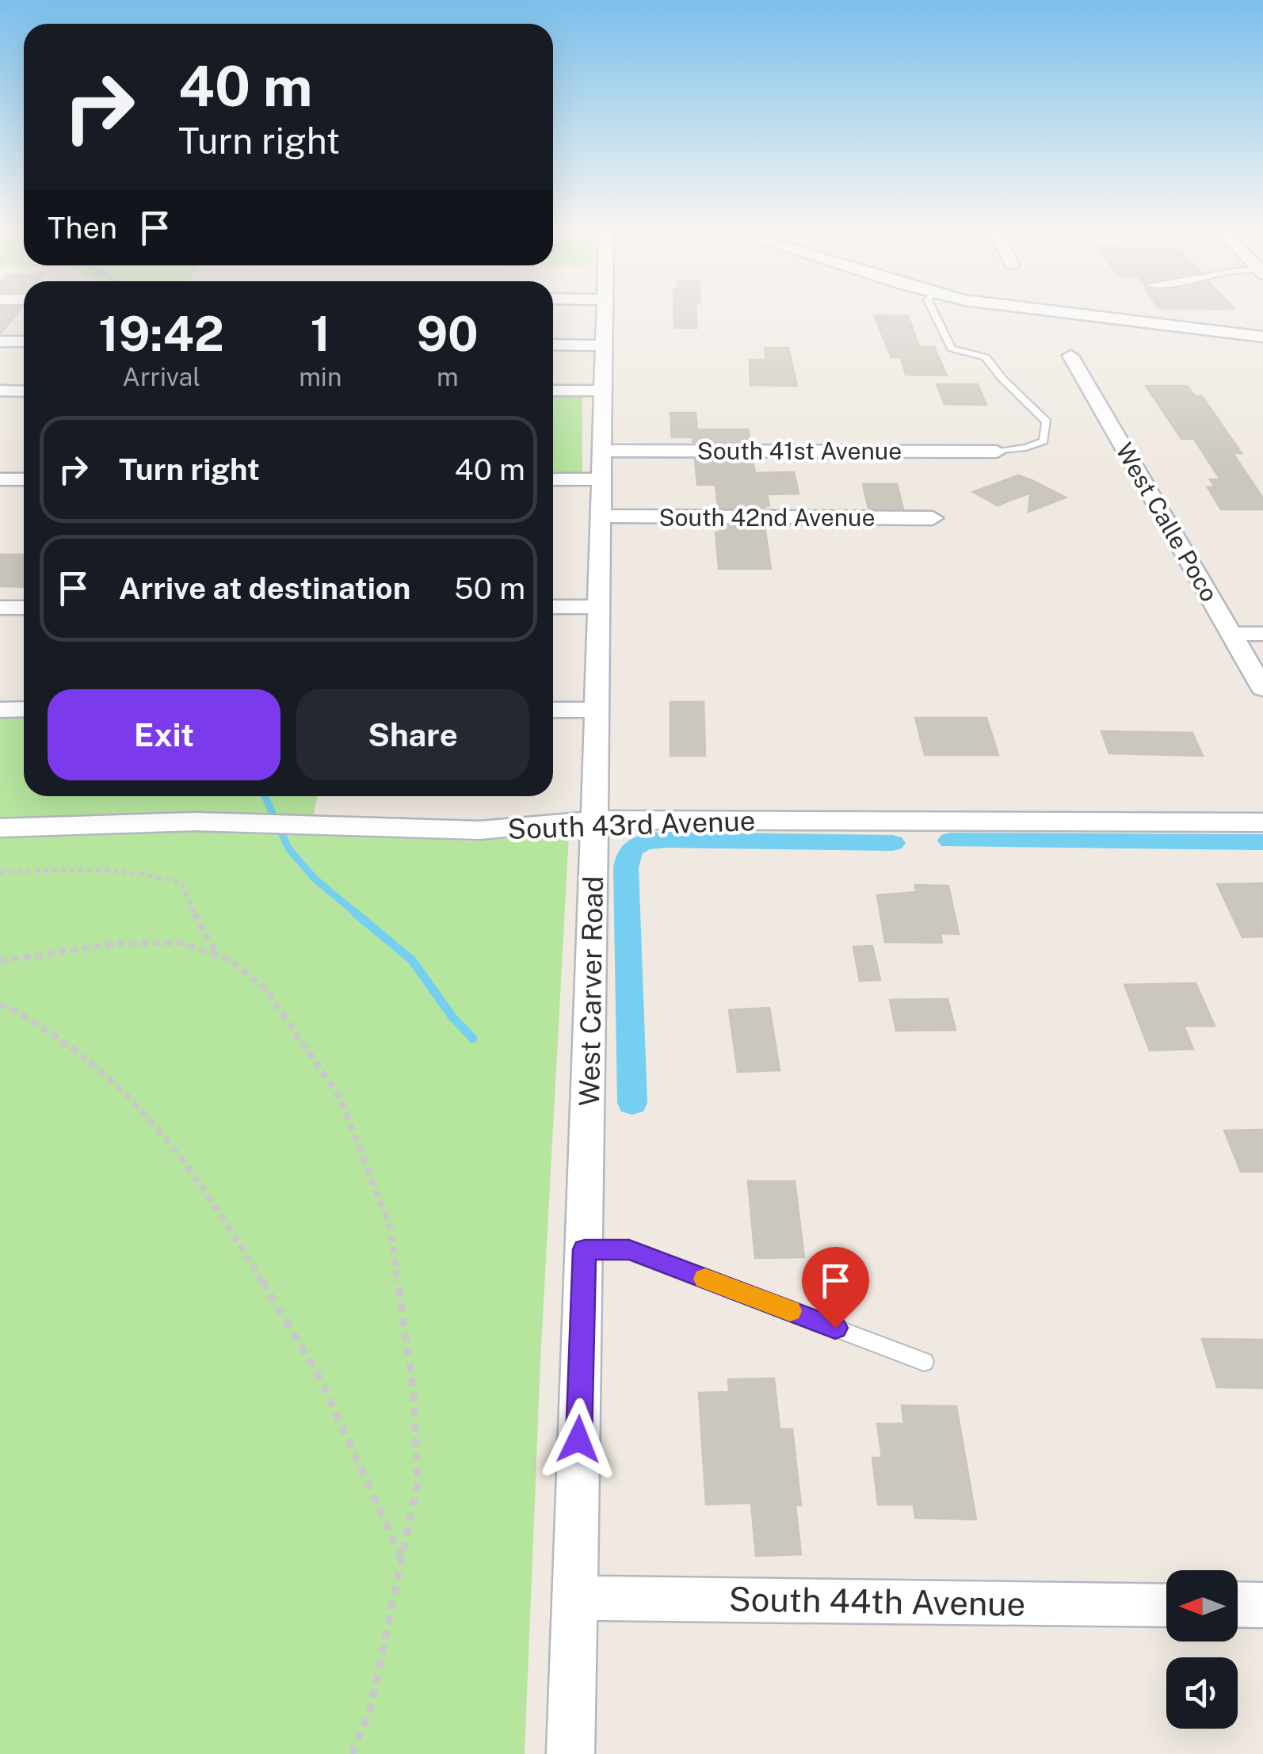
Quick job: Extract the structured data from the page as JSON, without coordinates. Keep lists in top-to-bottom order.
{
  "streets": {
    "street": [
      "South 41st Avenue",
      "South 42nd Avenue",
      "West Calle Poco",
      "South 43rd Avenue",
      "West Carver Road",
      "South 44th Avenue"
    ]
  },
  "crossings": [
    ["South 41st Avenue", "West Carver Road"],
    ["South 42nd Avenue", "West Carver Road"],
    ["South 43rd Avenue", "West Carver Road"],
    ["West Carver Road", "South 44th Avenue"]
  ],
  "north": "left",
  "page": {
    "turn": ["40 m", "Turn right"],
    "then": "Then",
    "eta": [
      "19:42",
      "Arrival",
      "1",
      "min",
      "90",
      "m"
    ],
    "list": [
      {
        "name": "Turn right",
        "value": "40 m"
      },
      {
        "name": "Arrive at destination",
        "value": "50 m"
      }
    ],
    "buttons": ["Exit", "Share"]
  }
}
